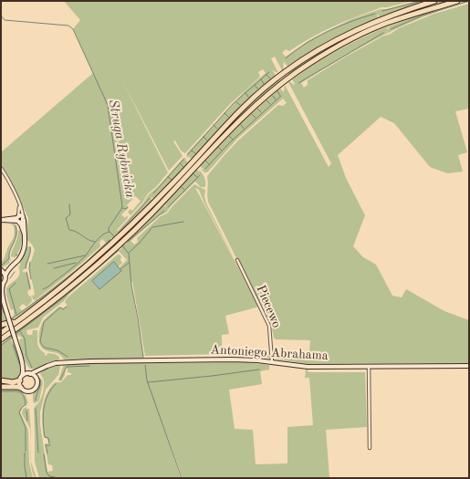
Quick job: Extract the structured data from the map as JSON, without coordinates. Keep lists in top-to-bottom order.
{
  "streets": {
    "main road": ["Antoniego Abrahama"],
    "street": ["Piecewo"]
  },
  "crossings": [
    ["Piecewo", "Antoniego Abrahama"]
  ],
  "water": ["Struga Rybnicka"]
}
